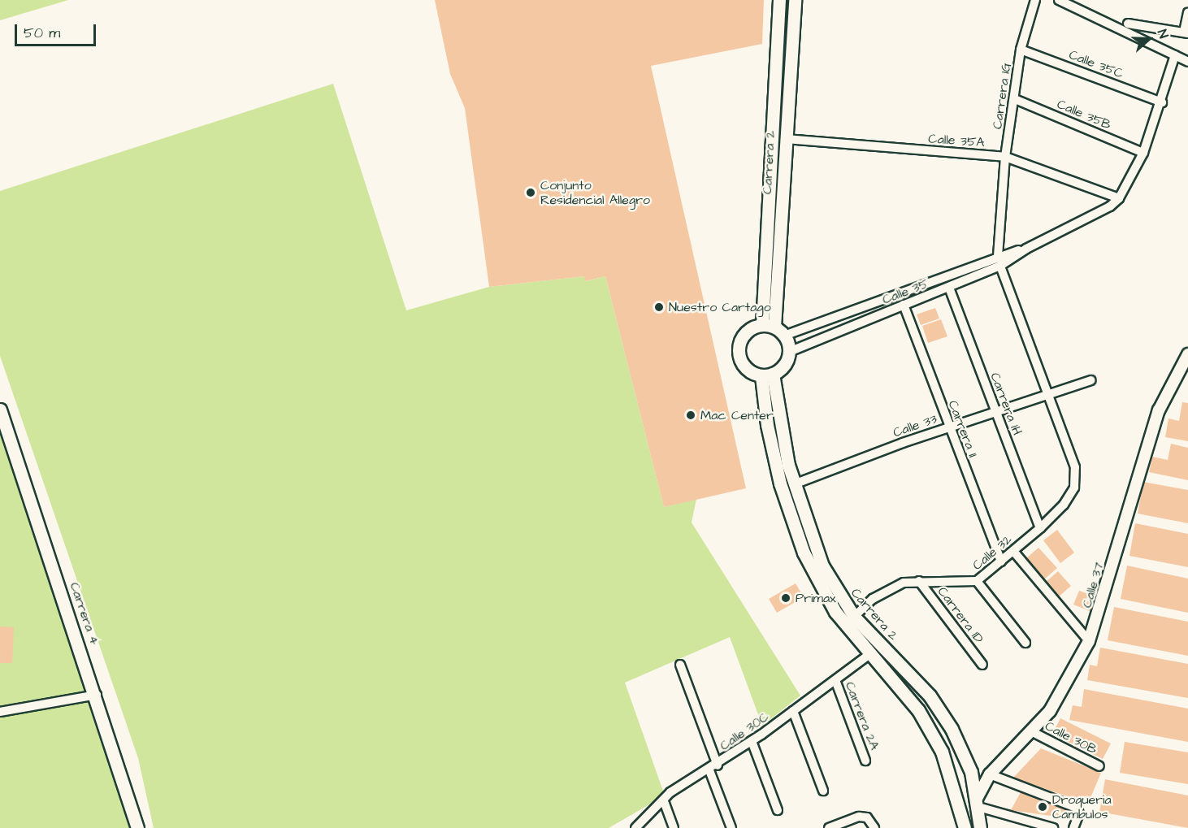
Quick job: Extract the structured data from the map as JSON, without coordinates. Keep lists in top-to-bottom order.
{
  "streets": {
    "main road": ["Carrera 2", "Carrera 4"],
    "street": [
      "Calle 35C",
      "Carrera 1G",
      "Calle 35B",
      "Calle 35A",
      "Calle 35",
      "Carrera 1H",
      "Calle 33",
      "Carrera 1I",
      "Calle 32",
      "Calle 37",
      "Carrera 1D",
      "Carrera 2A",
      "Calle 30C",
      "Calle 30B"
    ]
  },
  "crossings": [
    ["Calle 35C", "Carrera 1G"],
    ["Carrera 1G", "Calle 35B"],
    ["Carrera 1G", "Calle 35A"],
    ["Carrera 1G", "Calle 35"],
    ["Calle 35A", "Carrera 2"],
    ["Calle 35A", "Calle 35"],
    ["Carrera 2", "Calle 35"],
    ["Carrera 2", "Calle 33"],
    ["Carrera 2", "Calle 32"],
    ["Carrera 2", "Calle 37"],
    ["Carrera 2", "Calle 30C"],
    ["Calle 35", "Carrera 1H"],
    ["Calle 35", "Carrera 1I"],
    ["Carrera 1H", "Calle 33"],
    ["Carrera 1H", "Calle 32"],
    ["Calle 33", "Carrera 1I"],
    ["Calle 33", "Calle 32"],
    ["Carrera 1I", "Calle 32"],
    ["Calle 32", "Carrera 1D"],
    ["Calle 37", "Calle 30B"],
    ["Carrera 2A", "Calle 30C"]
  ],
  "places": [
    "Conjunto Residencial Allegro",
    "Nuestro Cartago",
    "Mac Center",
    "Primax",
    "Drogueria Cambulos"
  ],
  "scale_bar": "50 m",
  "north": "right"
}
